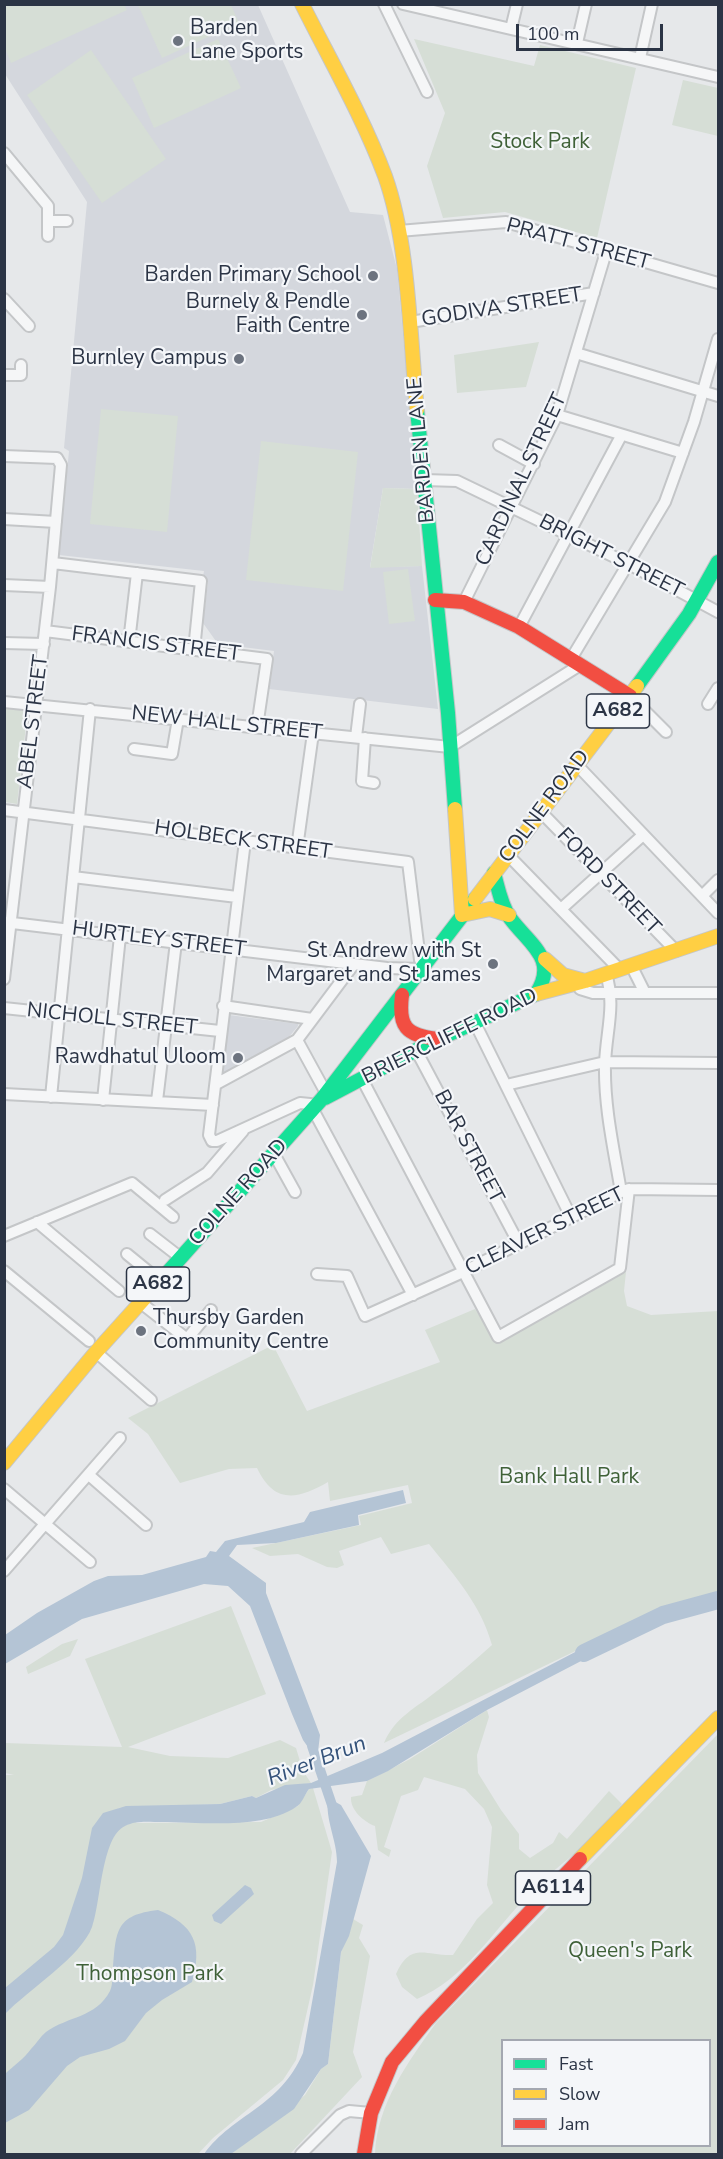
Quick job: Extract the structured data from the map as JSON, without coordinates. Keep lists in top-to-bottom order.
{
  "streets": {
    "main road": [
      "BARDEN LANE",
      "A682",
      "COLNE ROAD",
      "BRIERCLIFFE ROAD",
      "A6114"
    ],
    "street": [
      "PRATT STREET",
      "GODIVA STREET",
      "CARDINAL STREET",
      "BRIGHT STREET",
      "FRANCIS STREET",
      "ABEL STREET",
      "NEW HALL STREET",
      "HOLBECK STREET",
      "FORD STREET",
      "HURTLEY STREET",
      "NICHOLL STREET",
      "BAR STREET",
      "CLEAVER STREET"
    ]
  },
  "crossings": [
    ["PRATT STREET", "BARDEN LANE"],
    ["PRATT STREET", "CARDINAL STREET"],
    ["GODIVA STREET", "BARDEN LANE"],
    ["GODIVA STREET", "CARDINAL STREET"],
    ["BARDEN LANE", "BRIGHT STREET"],
    ["BARDEN LANE", "NEW HALL STREET"],
    ["BARDEN LANE", "COLNE ROAD"],
    ["CARDINAL STREET", "BRIGHT STREET"],
    ["BRIGHT STREET", "COLNE ROAD"],
    ["FRANCIS STREET", "ABEL STREET"],
    ["FRANCIS STREET", "NEW HALL STREET"],
    ["ABEL STREET", "NEW HALL STREET"],
    ["ABEL STREET", "HOLBECK STREET"],
    ["ABEL STREET", "HURTLEY STREET"],
    ["COLNE ROAD", "HOLBECK STREET"],
    ["COLNE ROAD", "FORD STREET"],
    ["COLNE ROAD", "HURTLEY STREET"],
    ["COLNE ROAD", "BRIERCLIFFE ROAD"],
    ["HOLBECK STREET", "HURTLEY STREET"],
    ["FORD STREET", "BRIERCLIFFE ROAD"],
    ["BRIERCLIFFE ROAD", "BAR STREET"],
    ["BAR STREET", "CLEAVER STREET"]
  ],
  "water": ["River Brun"],
  "parks": [
    "Stock Park",
    "Bank Hall Park",
    "Queen's Park",
    "Thompson Park"
  ],
  "places": [
    "Barden Lane Sports",
    "Barden Primary School",
    "Burnely & Pendle Faith Centre",
    "Burnley Campus",
    "St Andrew with St Margaret and St James",
    "Rawdhatul Uloom",
    "Thursby Garden Community Centre"
  ],
  "legend": ["Fast", "Slow", "Jam"],
  "scale_bar": "100 m"
}
